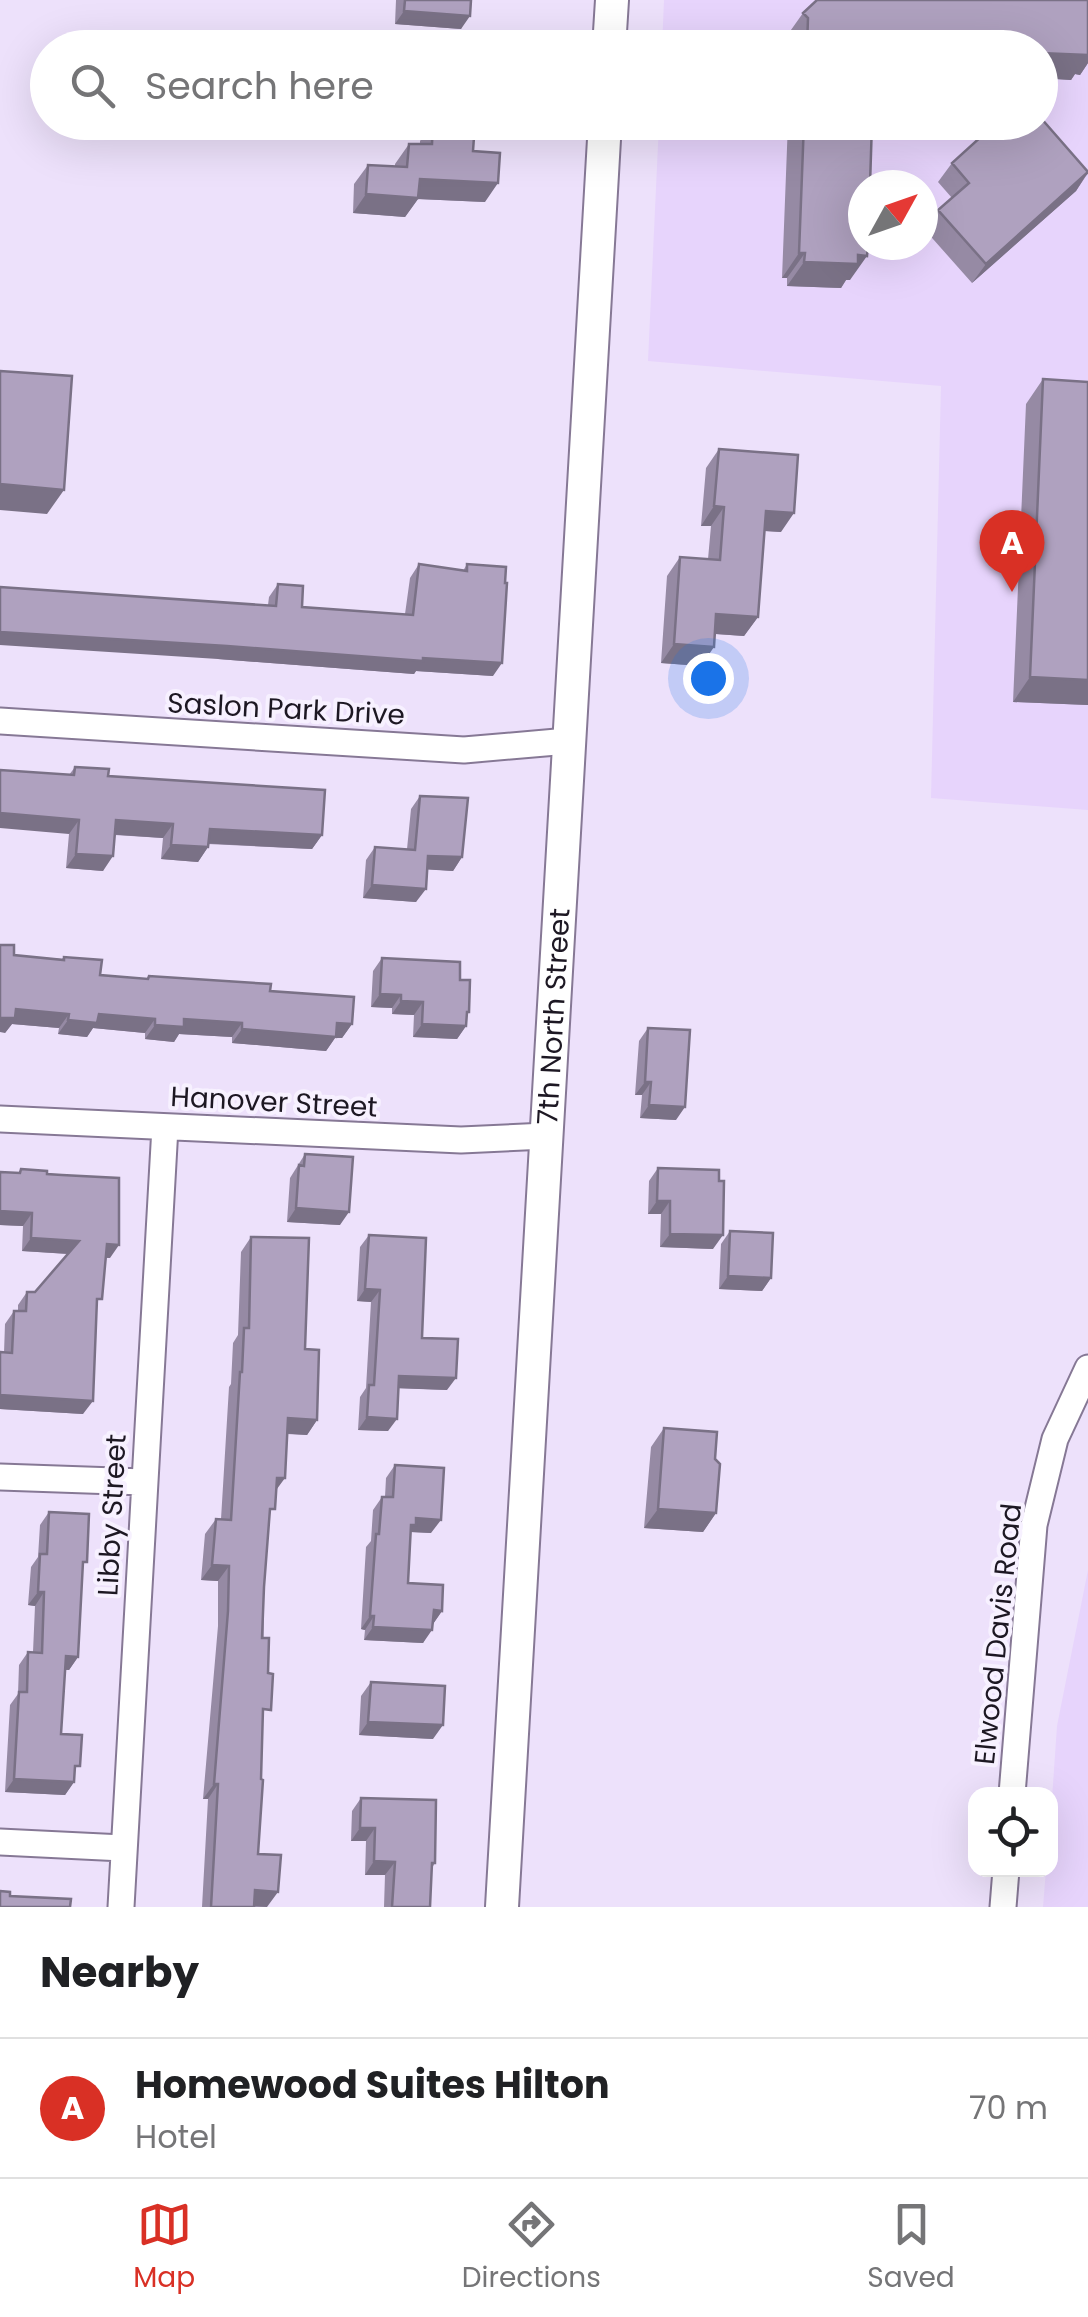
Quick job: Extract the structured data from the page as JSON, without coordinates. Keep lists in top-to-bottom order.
{
  "streets": {
    "street": [
      "Saslon Park Drive",
      "7th North Street",
      "Hanover Street",
      "Libby Street",
      "Elwood Davis Road"
    ]
  },
  "crossings": [
    ["Saslon Park Drive", "7th North Street"],
    ["7th North Street", "Hanover Street"],
    ["Hanover Street", "Libby Street"]
  ],
  "north": "top right",
  "page": {
    "search": "Search here",
    "pins": "A",
    "heading": "Nearby",
    "list": [
      {
        "mark": "A",
        "name": "Homewood Suites Hilton",
        "note": "Hotel",
        "value": "70 m"
      }
    ],
    "nav": ["Map", "Directions", "Saved"]
  }
}
